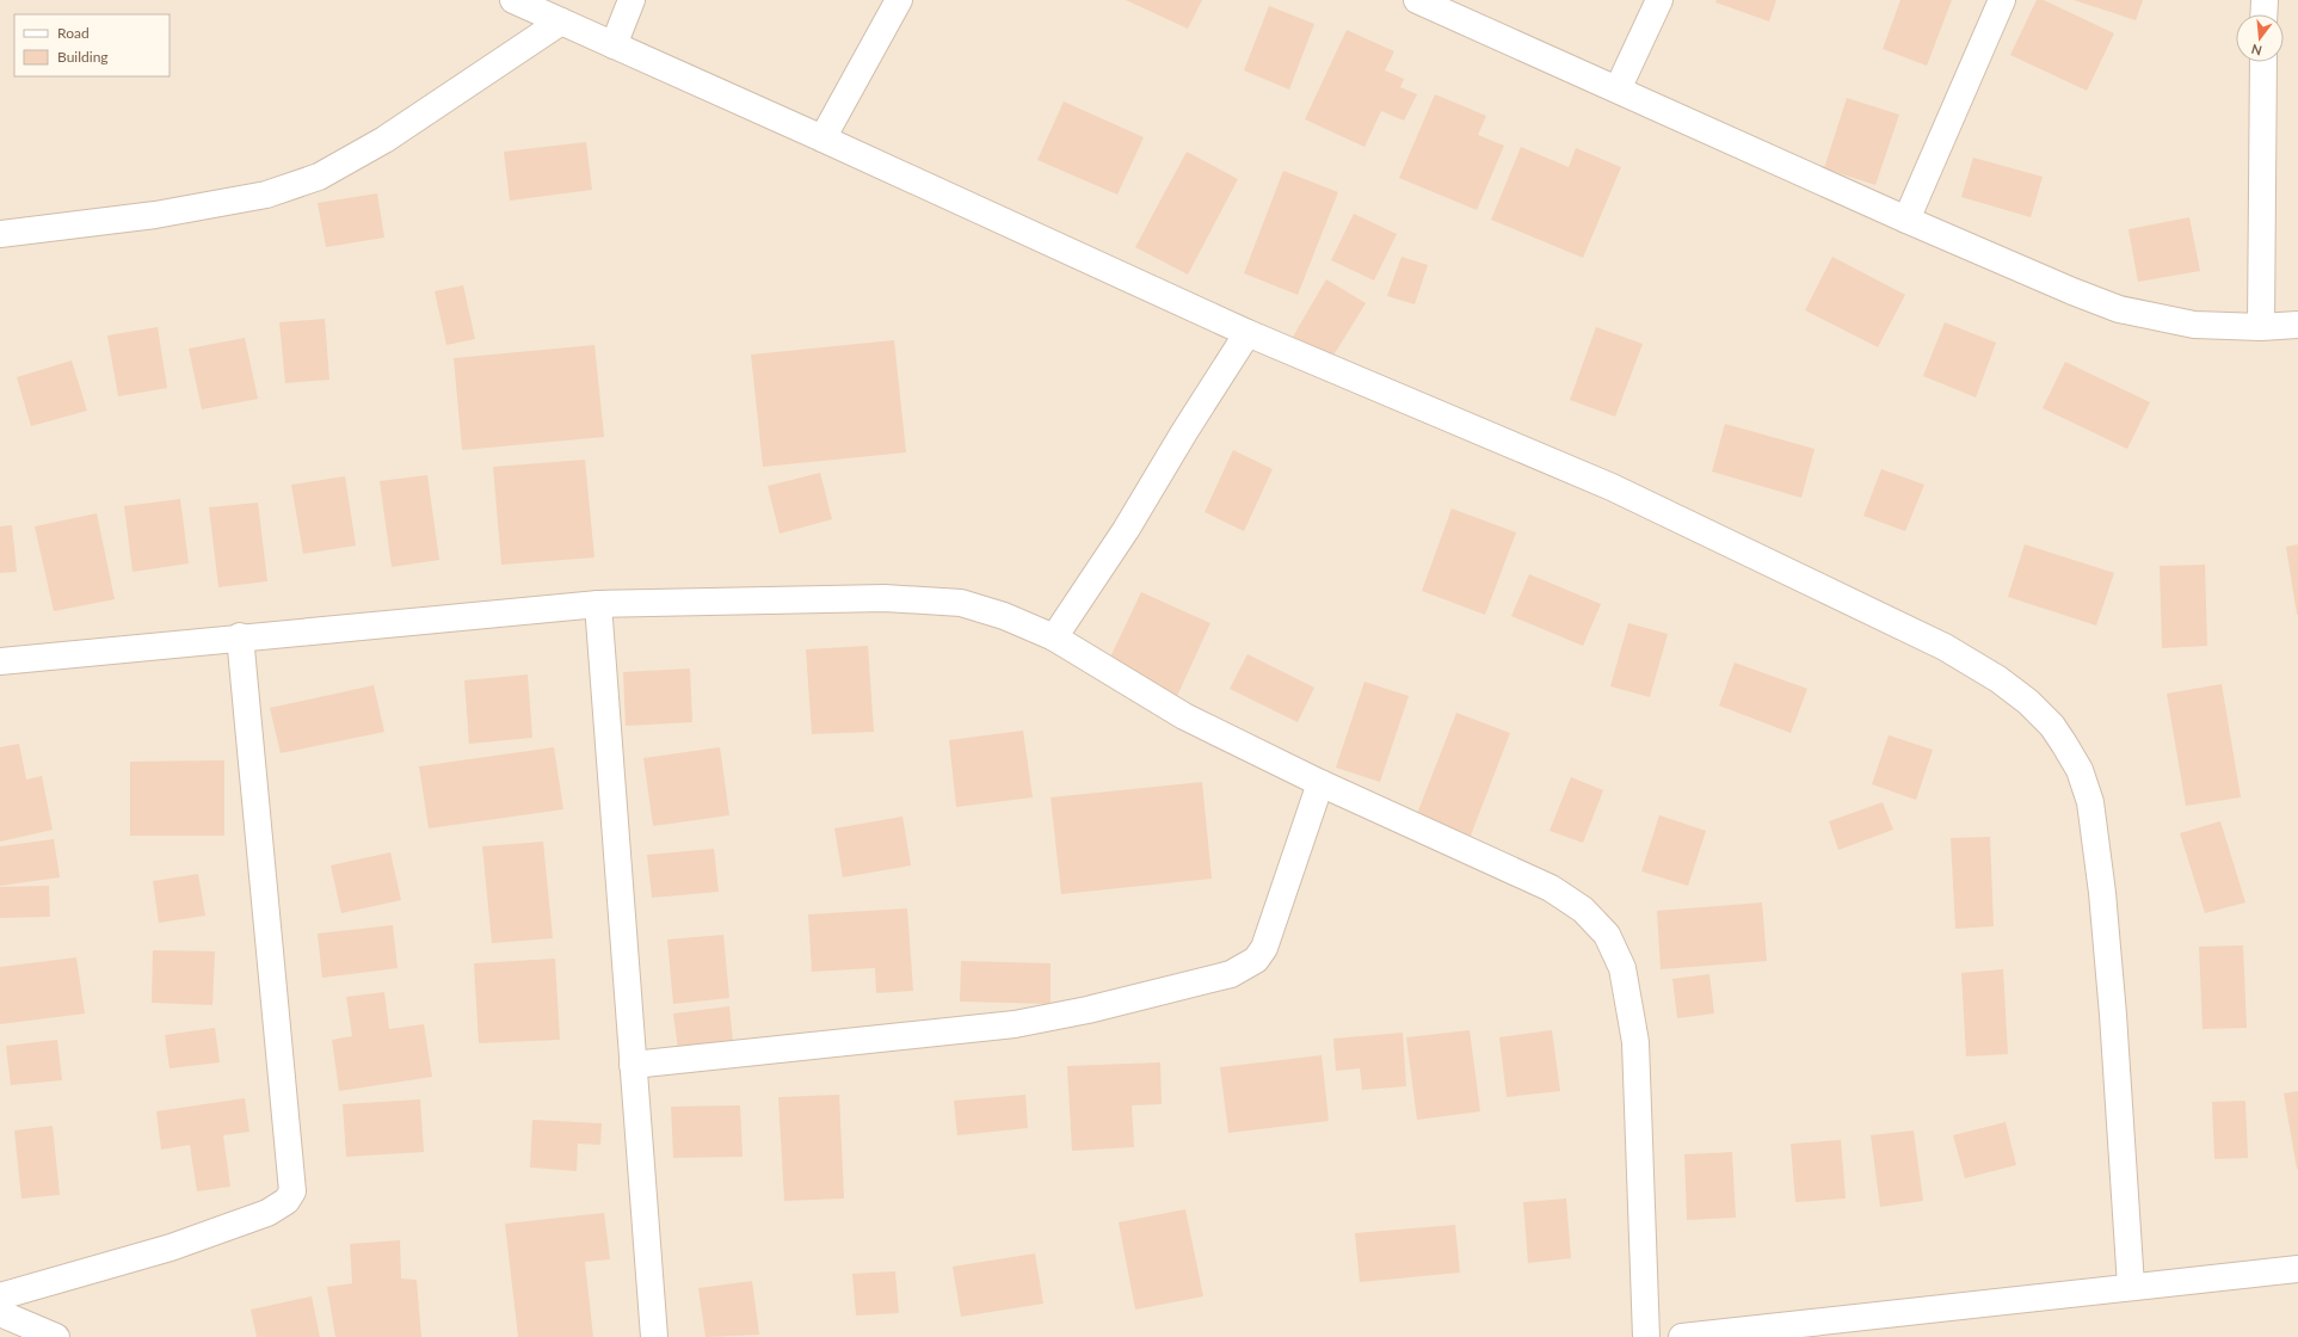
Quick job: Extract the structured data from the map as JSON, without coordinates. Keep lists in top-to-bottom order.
{
  "legend": ["Road", "Building"],
  "north": "bottom"
}
